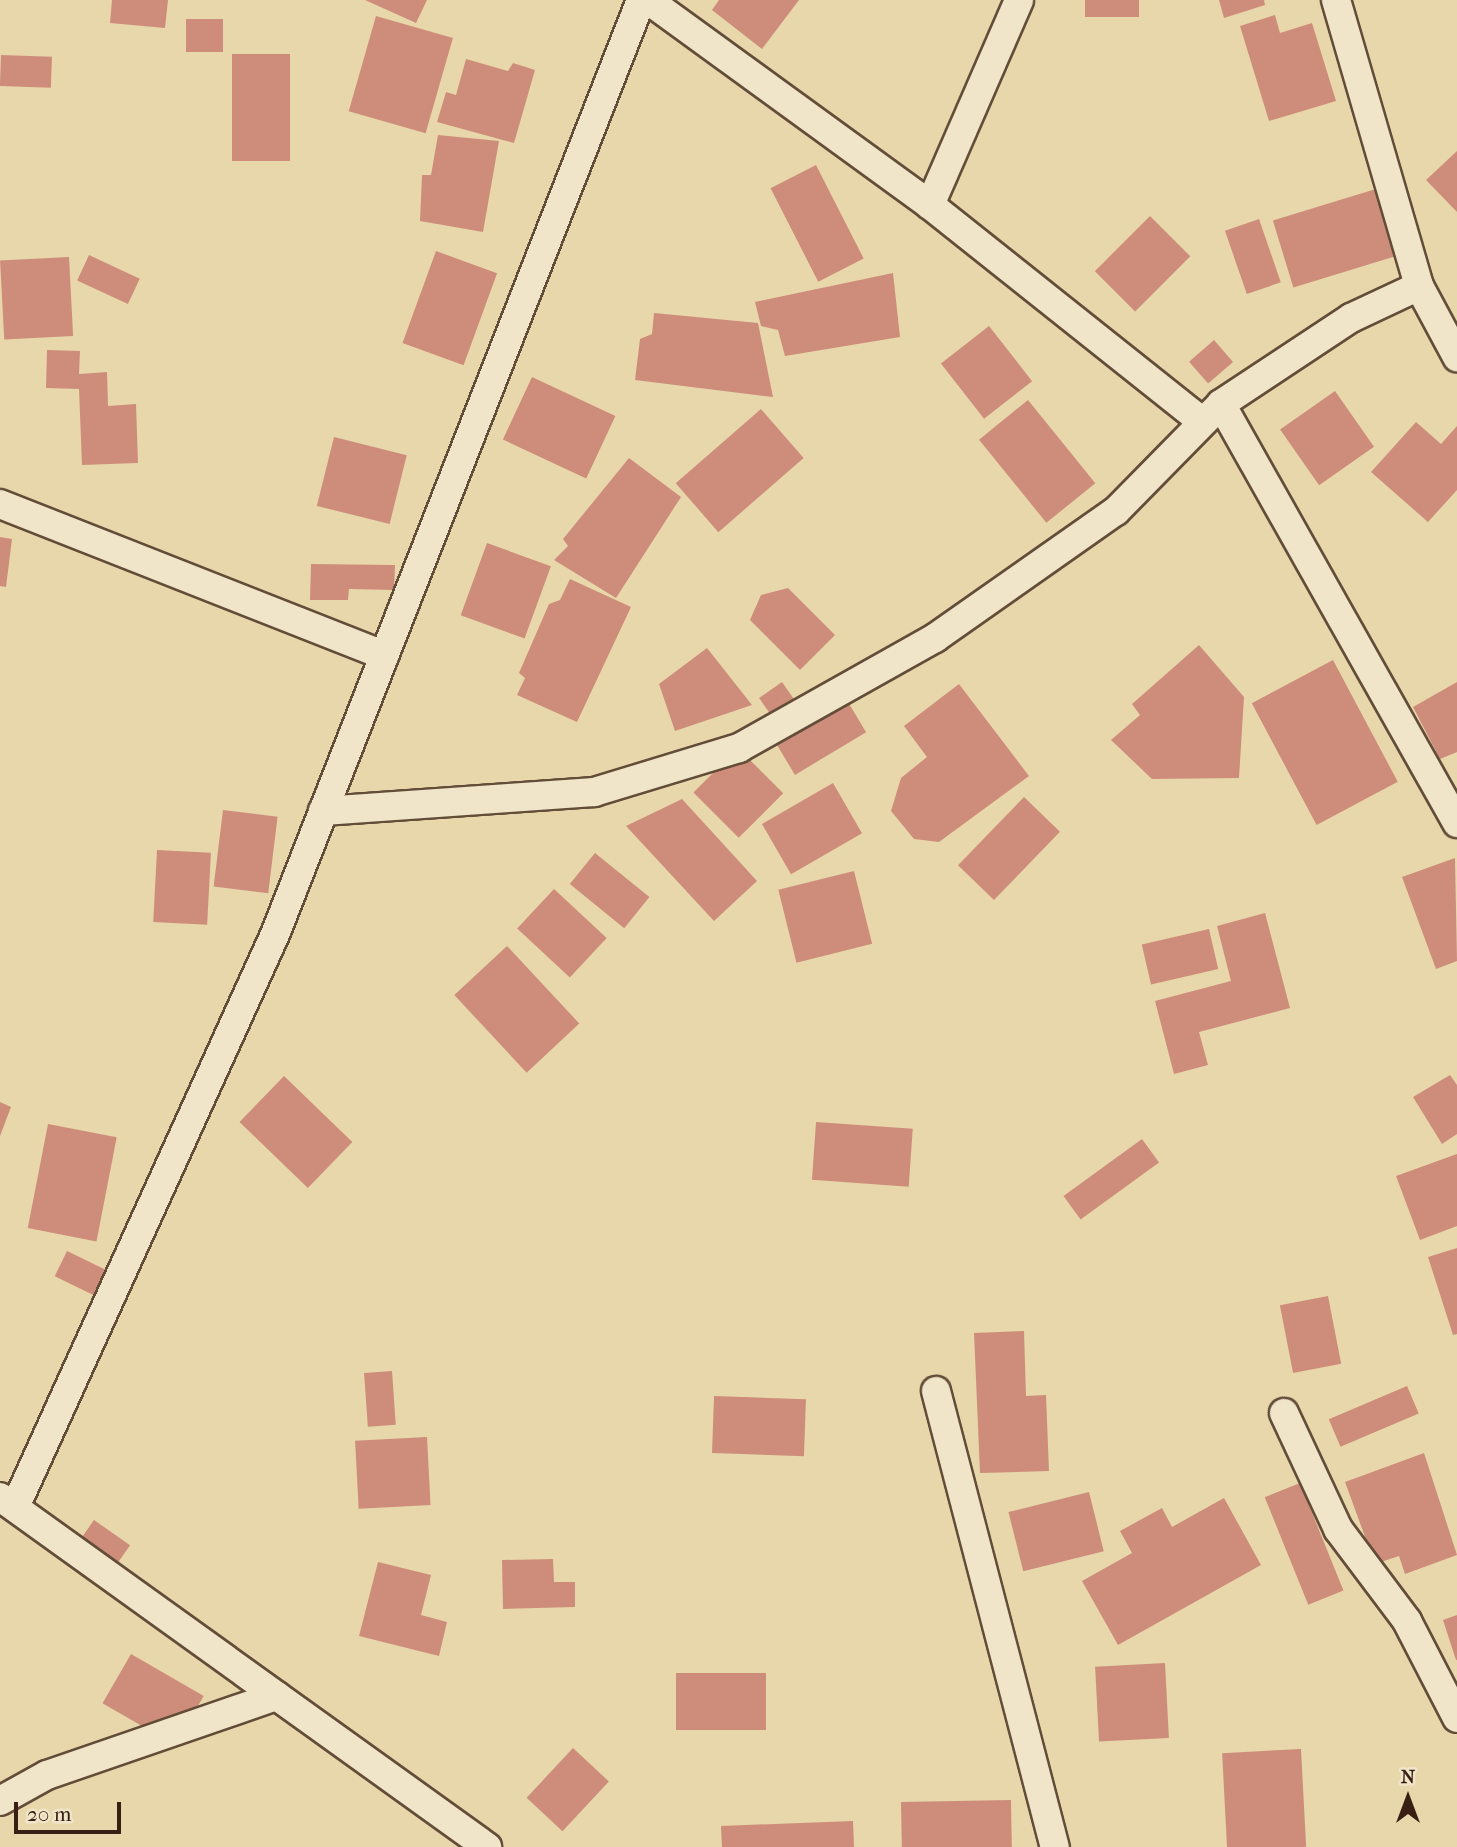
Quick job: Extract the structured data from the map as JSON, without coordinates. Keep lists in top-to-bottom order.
{
  "scale_bar": "20 m",
  "north": "top"
}
